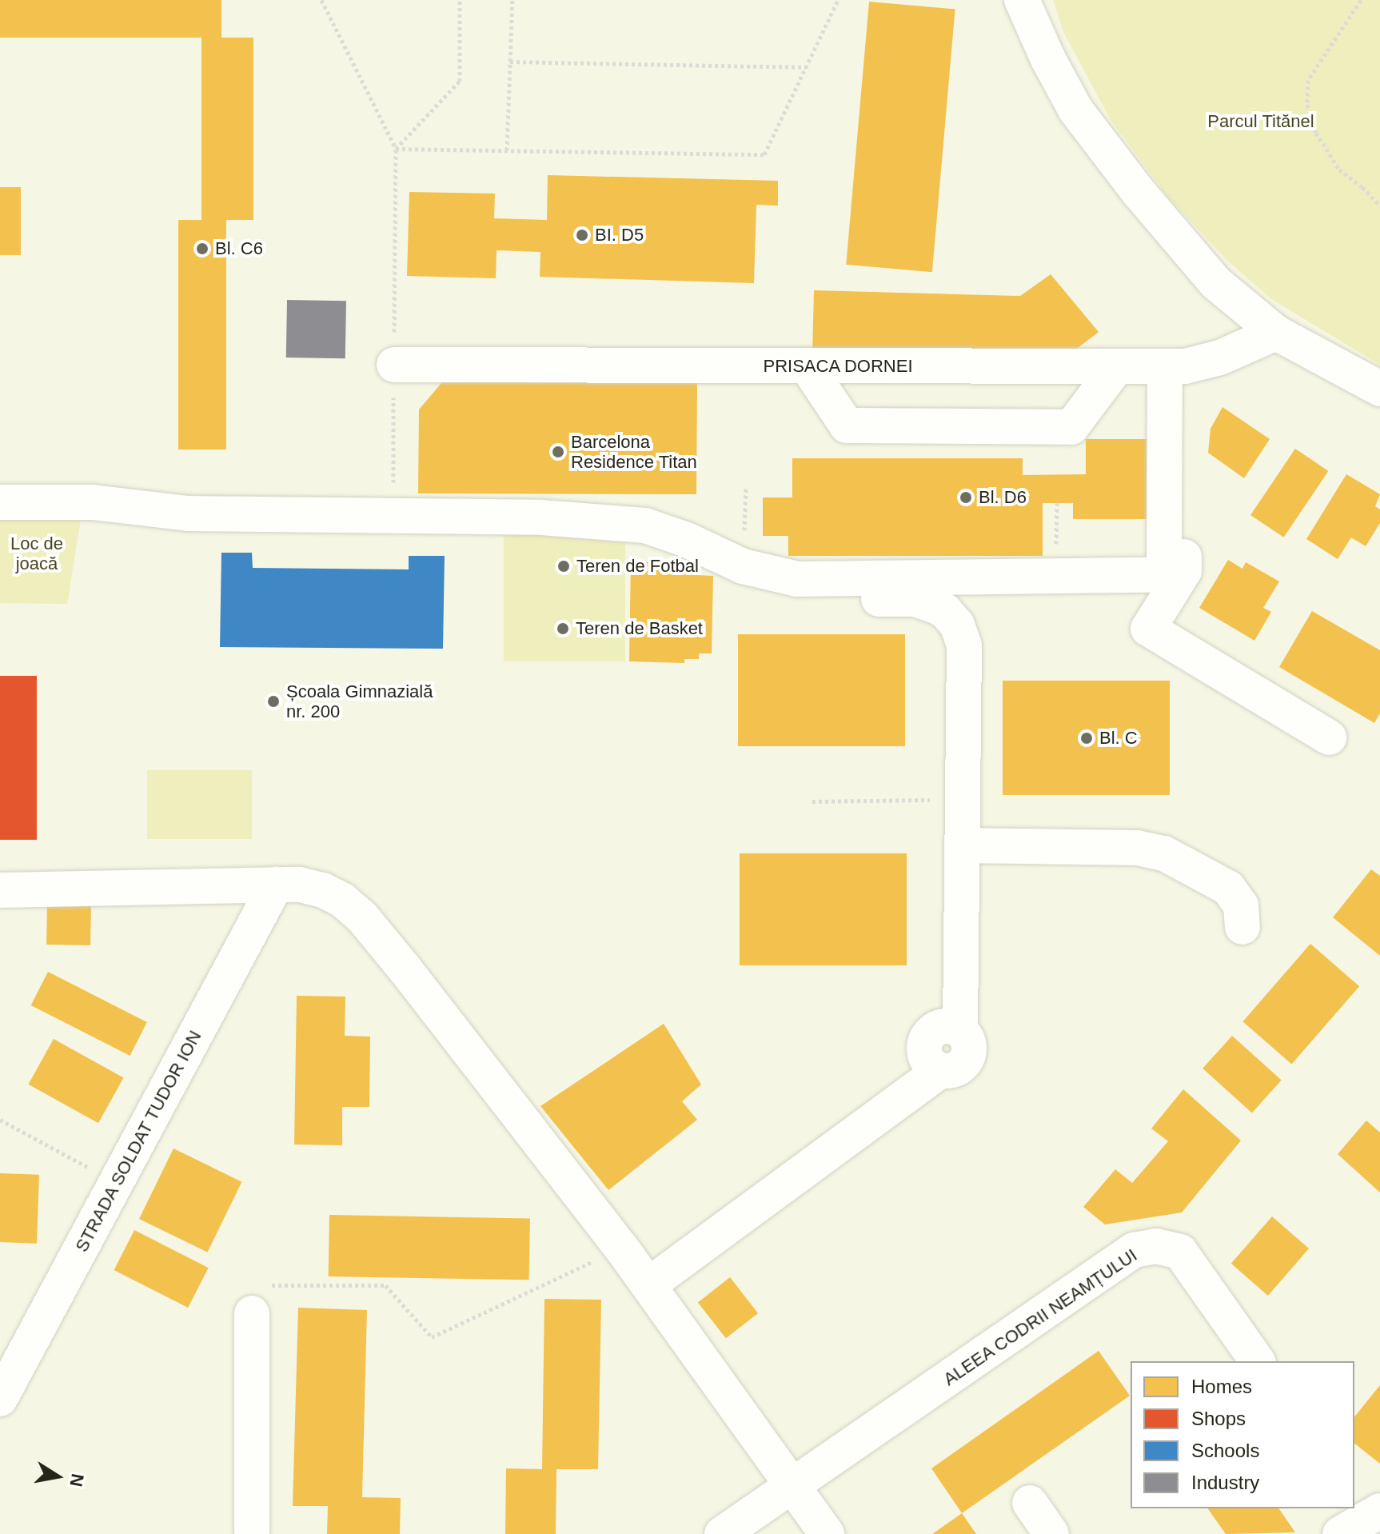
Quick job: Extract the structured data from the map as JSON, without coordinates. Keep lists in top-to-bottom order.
{
  "streets": {
    "street": ["PRISACA DORNEI", "STRADA SOLDAT TUDOR ION", "ALEEA CODRII NEAMȚULUI"]
  },
  "parks": ["Parcul Titănel", "Loc de joacă"],
  "places": [
    "BI. D5",
    "Bl. C6",
    "Barcelona Residence Titan",
    "Bl. D6",
    "Teren de Fotbal",
    "Teren de Basket",
    "Școala Gimnazială nr. 200",
    "Bl. C"
  ],
  "legend": [
    "Homes",
    "Shops",
    "Schools",
    "Industry"
  ],
  "north": "right"
}
